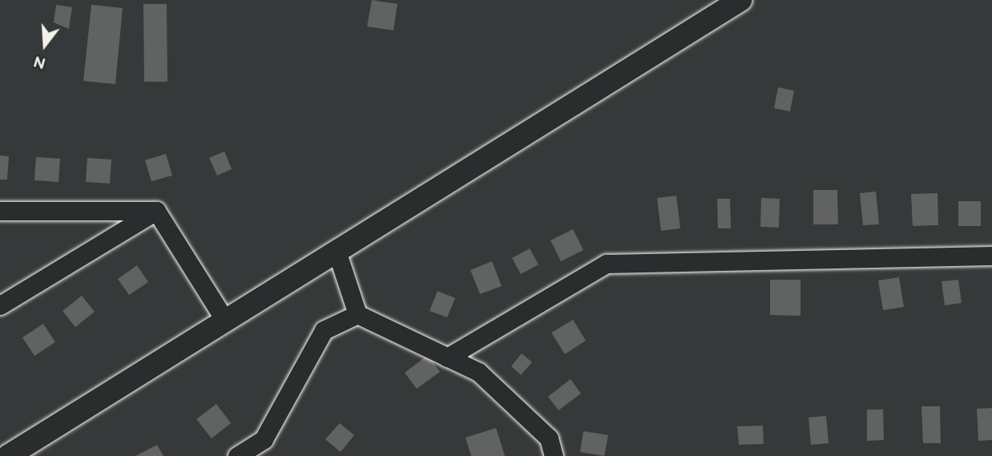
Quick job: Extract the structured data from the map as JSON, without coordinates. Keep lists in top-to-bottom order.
{
  "north": "bottom"
}
